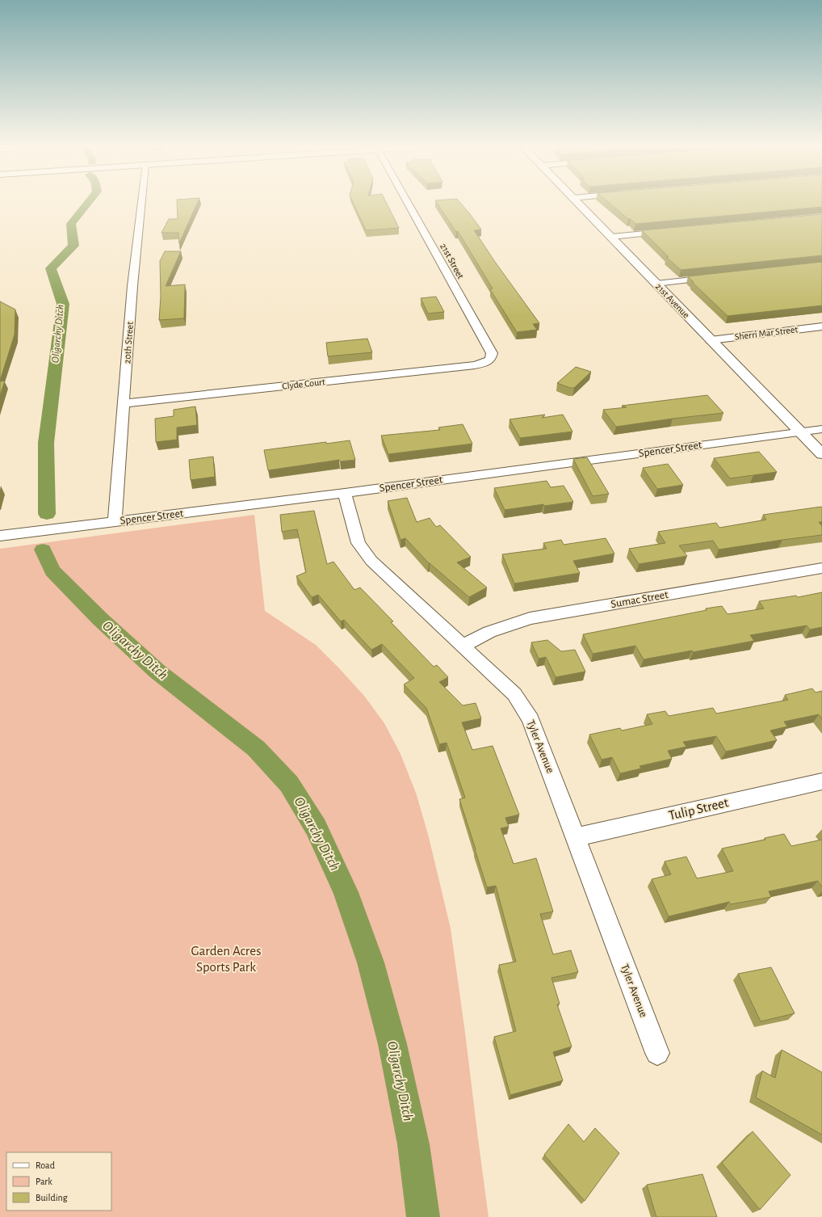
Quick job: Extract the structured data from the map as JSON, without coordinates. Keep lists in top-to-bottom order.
{
  "streets": {
    "street": [
      "21st Street",
      "21st Avenue",
      "Sherri Mar Street",
      "20th Street",
      "Clyde Court",
      "Spencer Street",
      "Sumac Street",
      "Tyler Avenue",
      "Tulip Street"
    ]
  },
  "crossings": [
    ["21st Street", "Clyde Court"],
    ["21st Avenue", "Sherri Mar Street"],
    ["21st Avenue", "Spencer Street"],
    ["20th Street", "Clyde Court"],
    ["20th Street", "Spencer Street"],
    ["Spencer Street", "Tyler Avenue"],
    ["Sumac Street", "Tyler Avenue"],
    ["Tyler Avenue", "Tulip Street"]
  ],
  "water": ["Oligarchy Ditch"],
  "parks": ["Garden Acres Sports Park"],
  "legend": ["Road", "Park", "Building"]
}
